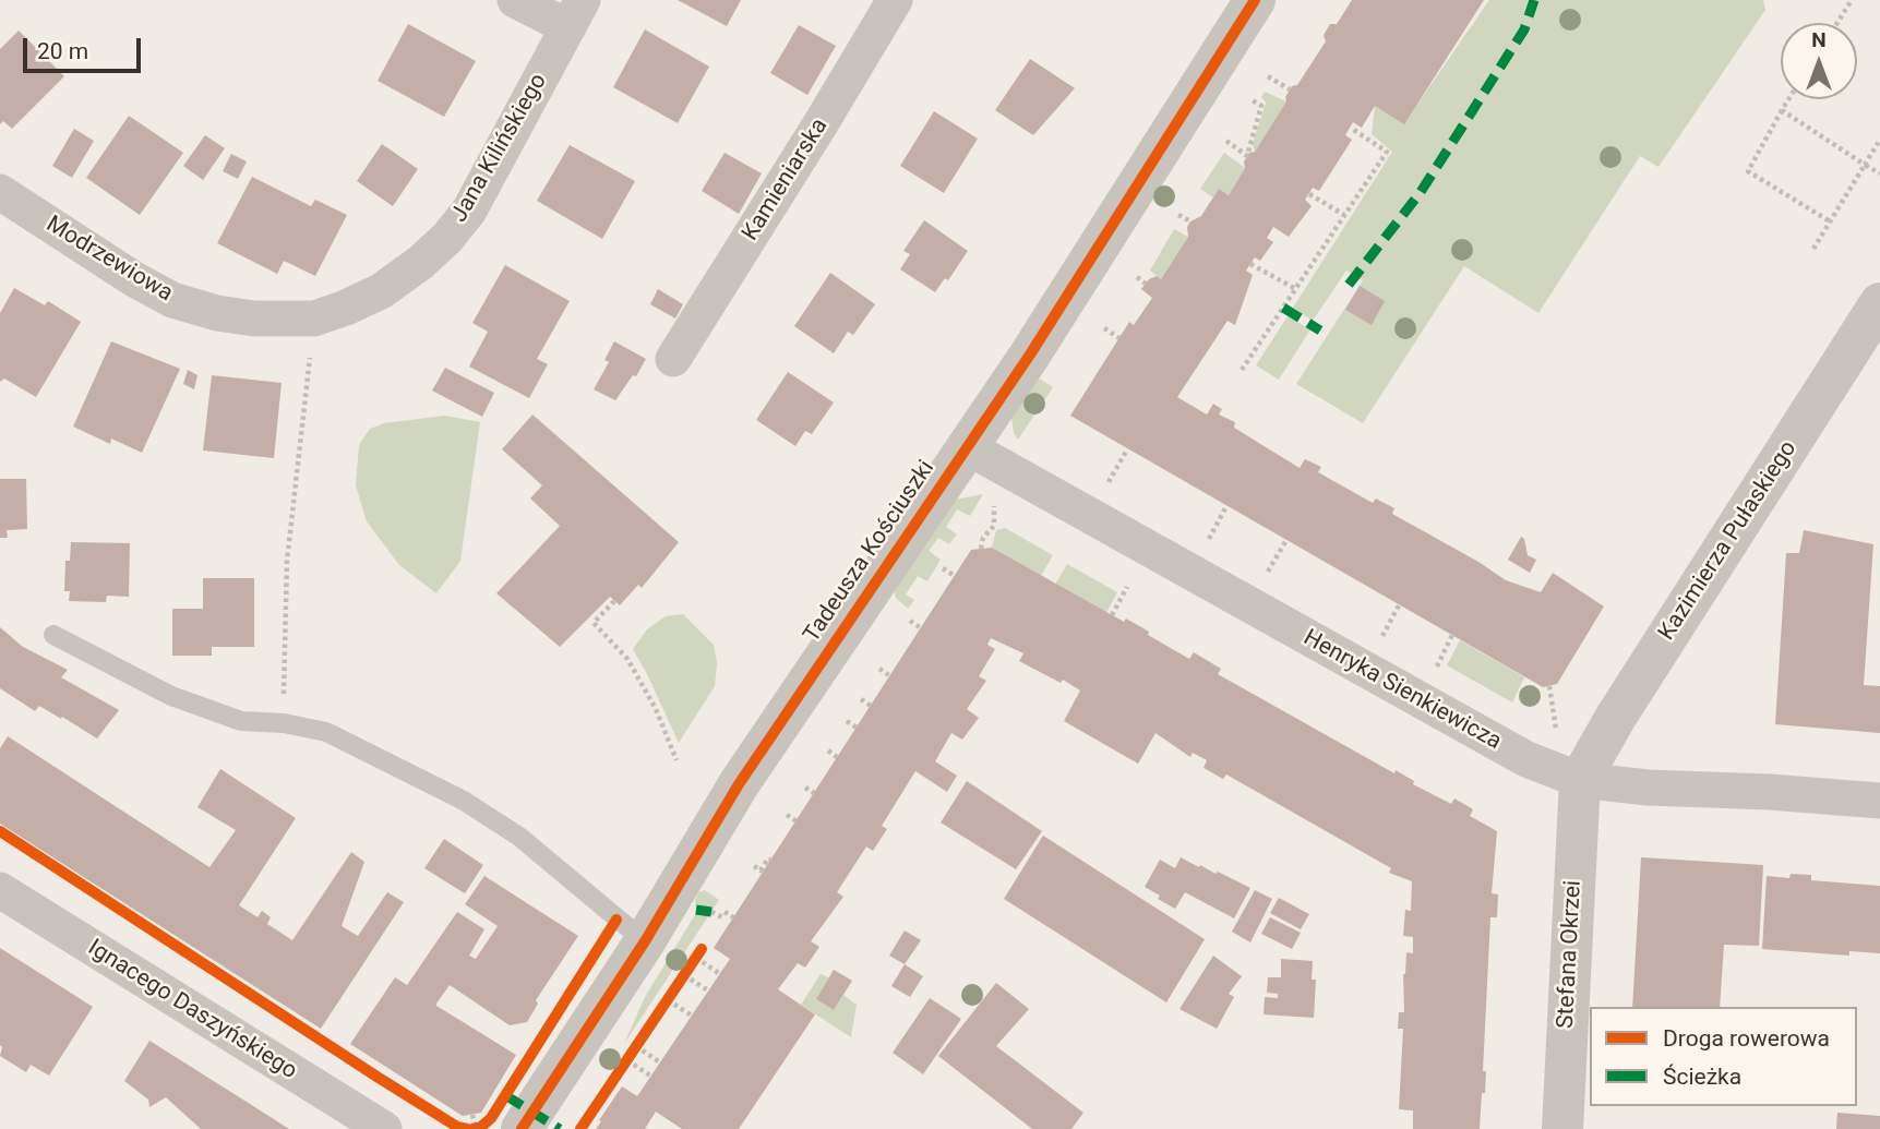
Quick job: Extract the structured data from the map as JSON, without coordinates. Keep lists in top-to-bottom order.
{
  "streets": {
    "street": [
      "Jana Kilińskiego",
      "Kamieniarska",
      "Modrzewiowa",
      "Kazimierza Pułaskiego",
      "Tadeusza Kościuszki",
      "Henryka Sienkiewicza",
      "Stefana Okrzei",
      "Ignacego Daszyńskiego"
    ]
  },
  "crossings": [
    ["Jana Kilińskiego", "Modrzewiowa"],
    ["Kazimierza Pułaskiego", "Henryka Sienkiewicza"],
    ["Kazimierza Pułaskiego", "Stefana Okrzei"],
    ["Tadeusza Kościuszki", "Henryka Sienkiewicza"],
    ["Henryka Sienkiewicza", "Stefana Okrzei"]
  ],
  "legend": ["Droga rowerowa", "Ścieżka"],
  "scale_bar": "20 m",
  "north": "top"
}
